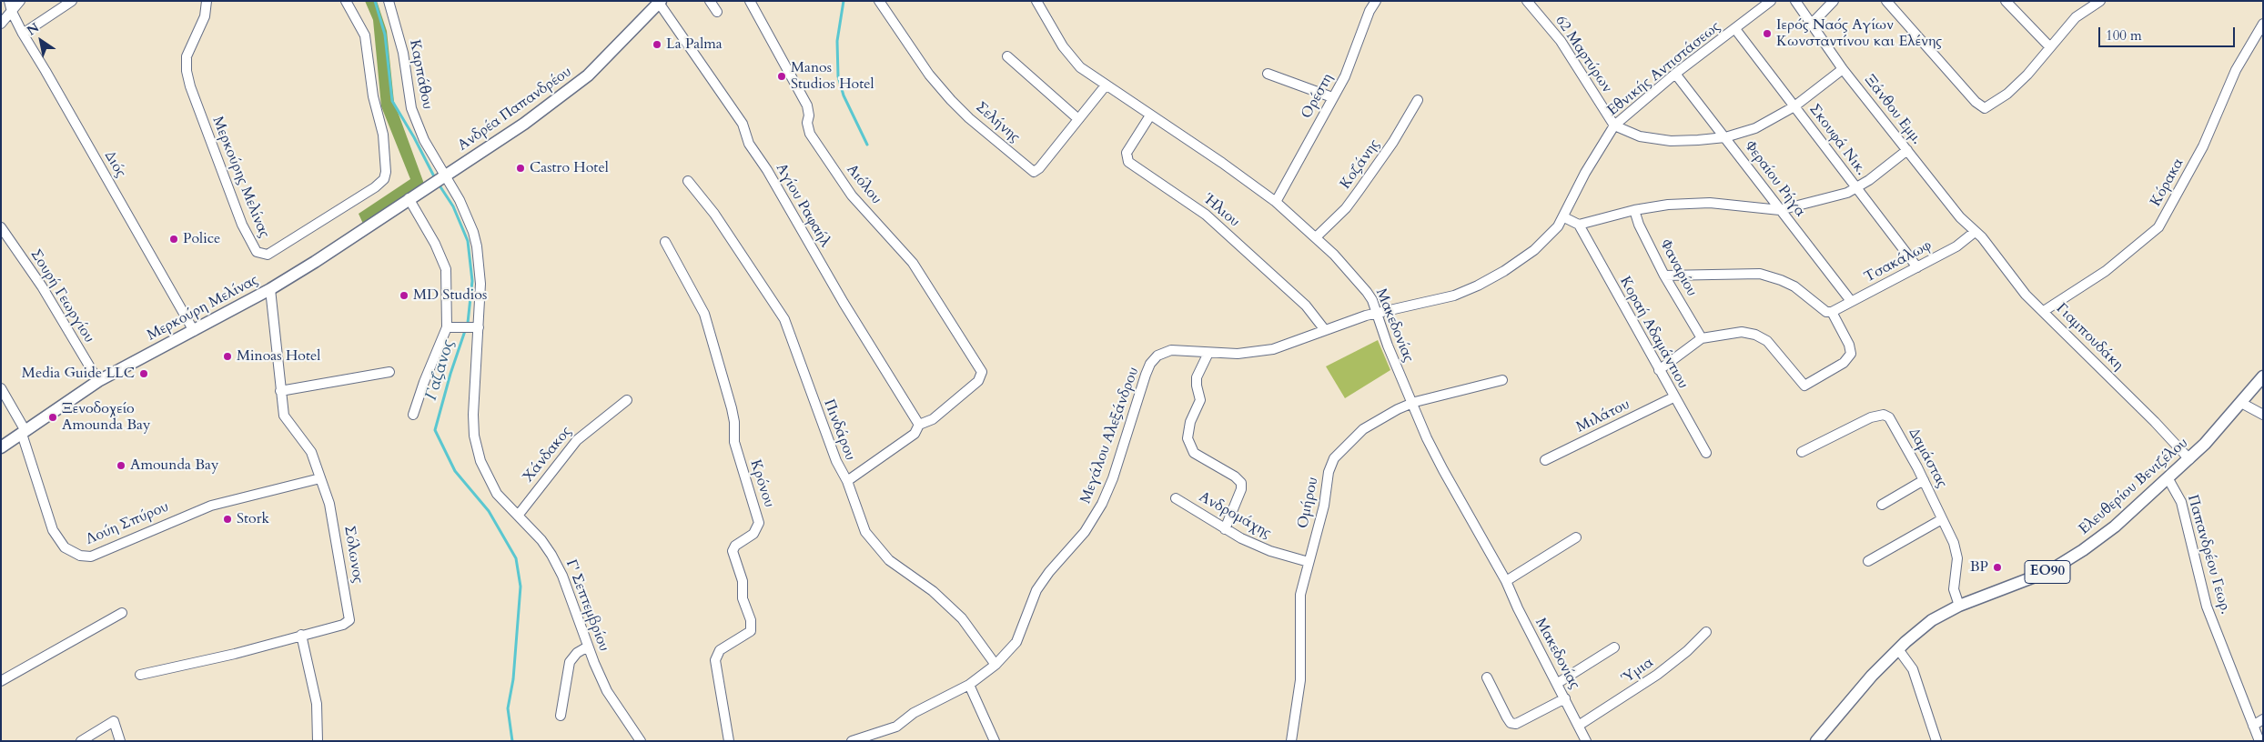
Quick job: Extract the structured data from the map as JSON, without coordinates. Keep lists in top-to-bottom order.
{
  "streets": {
    "main road": [
      "Ανδρέα Παπανδρέου",
      "Μερκούρη Μελίνας",
      "Ελευθερίου Βενιζέλου",
      "ΕΟ90"
    ],
    "street": [
      "62 Μαρτύρων",
      "Εθνικής Αντιστάσεως",
      "Καρπάθου",
      "Ορέστη",
      "Ξάνθου Εμμ.",
      "Σελήνης",
      "Σκουφά Νικ.",
      "Διός",
      "Κοζάνης",
      "Μερκούρης Μελίνας",
      "Φεραίου Ρήγα",
      "Κόρακα",
      "Αιόλου",
      "Αγίου Ραφαήλ",
      "Ήλιου",
      "Τσακάλωφ",
      "Φαναρίου",
      "Σουρή Γεωργίου",
      "Μακεδονίας",
      "Κοραή Αδαμάντιου",
      "Γιαμπουδάκη",
      "Μιλάτου",
      "Πινδάρου",
      "Μεγάλου Αλεξάνδρου",
      "Χάνδακος",
      "Δαμάστας",
      "Κρόνου",
      "Ομήρου",
      "Ανδρομάχης",
      "Λούη Σπύρου",
      "Σόλωνος",
      "Παπανδρέου Γεωρ.",
      "Γ' Σεπτεμβρίου",
      "Ύμια"
    ]
  },
  "crossings": [
    ["62 Μαρτύρων", "Εθνικής Αντιστάσεως"],
    ["Εθνικής Αντιστάσεως", "Σκουφά Νικ."],
    ["Εθνικής Αντιστάσεως", "Φεραίου Ρήγα"],
    ["Εθνικής Αντιστάσεως", "Μεγάλου Αλεξάνδρου"],
    ["Καρπάθου", "Ανδρέα Παπανδρέου"],
    ["Καρπάθου", "Γ' Σεπτεμβρίου"],
    ["Ορέστη", "Μακεδονίας"],
    ["Ανδρέα Παπανδρέου", "Αγίου Ραφαήλ"],
    ["Ανδρέα Παπανδρέου", "Μερκούρη Μελίνας"],
    ["Ανδρέα Παπανδρέου", "Γ' Σεπτεμβρίου"],
    ["Ξάνθου Εμμ.", "Τσακάλωφ"],
    ["Ξάνθου Εμμ.", "Γιαμπουδάκη"],
    ["Σελήνης", "Μακεδονίας"],
    ["Σκουφά Νικ.", "Τσακάλωφ"],
    ["Διός", "Μερκούρη Μελίνας"],
    ["Κοζάνης", "Μακεδονίας"],
    ["Φεραίου Ρήγα", "Τσακάλωφ"],
    ["Κόρακα", "Γιαμπουδάκη"],
    ["Αιόλου", "Αγίου Ραφαήλ"],
    ["Ήλιου", "Μακεδονίας"],
    ["Ήλιου", "Μεγάλου Αλεξάνδρου"],
    ["Τσακάλωφ", "Γιαμπουδάκη"],
    ["Σουρή Γεωργίου", "Μερκούρη Μελίνας"],
    ["Μερκούρη Μελίνας", "Λούη Σπύρου"],
    ["Μερκούρη Μελίνας", "Σόλωνος"],
    ["Μακεδονίας", "Μεγάλου Αλεξάνδρου"],
    ["Μακεδονίας", "Ομήρου"],
    ["Μακεδονίας", "Ύμια"],
    ["Κοραή Αδαμάντιου", "Μιλάτου"],
    ["Γιαμπουδάκη", "Ελευθερίου Βενιζέλου"],
    ["Πινδάρου", "Μεγάλου Αλεξάνδρου"],
    ["Χάνδακος", "Γ' Σεπτεμβρίου"],
    ["Δαμάστας", "Ελευθερίου Βενιζέλου"],
    ["Ελευθερίου Βενιζέλου", "Παπανδρέου Γεωρ."],
    ["Ομήρου", "Ανδρομάχης"],
    ["Λούη Σπύρου", "Σόλωνος"]
  ],
  "water": ["Γαζανος"],
  "places": [
    "Ιερός Ναός Αγίων Κωνσταντίνου και Ελένης",
    "La Palma",
    "Manos Studios Hotel",
    "Castro Hotel",
    "Police",
    "MD Studios",
    "Minoas Hotel",
    "Media Guide LLC",
    "Ξενοδοχείο Amounda Bay",
    "Amounda Bay",
    "Stork",
    "BP"
  ],
  "scale_bar": "100 m",
  "north": "top left"
}
